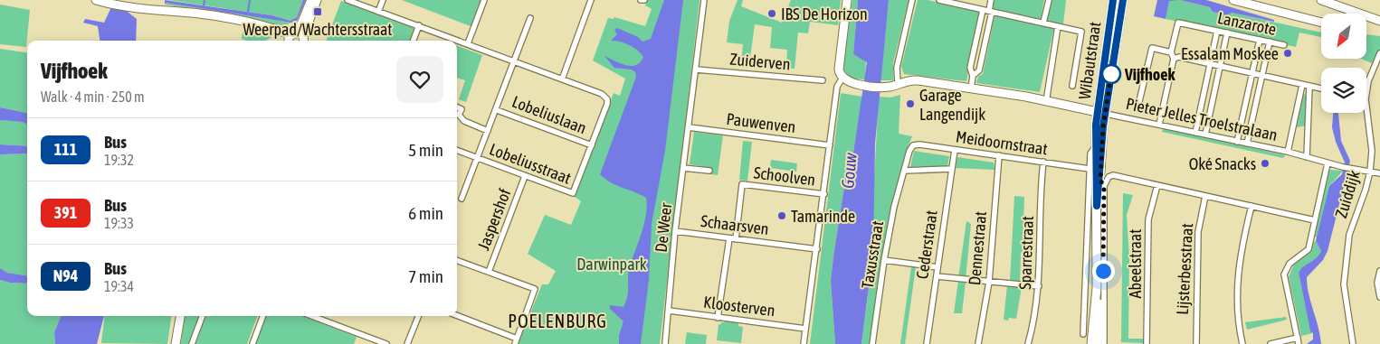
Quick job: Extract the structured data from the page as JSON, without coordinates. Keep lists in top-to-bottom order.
{
  "streets": {
    "main road": ["Wibautstraat", "Pieter Jelles Troelstralaan"],
    "street": [
      "Lanzarote",
      "Zuiderven",
      "Lobeliuslaan",
      "Pauwenven",
      "Meidoornstraat",
      "Lobeliusstraat",
      "Schoolven",
      "Zuiddijk",
      "Jaspershof",
      "Schaarsven",
      "De Weer",
      "Cederstraat",
      "Dennestraat",
      "Sparrestraat",
      "Taxusstraat",
      "Abeelstraat",
      "Lijsterbesstraat",
      "Kloosterven"
    ]
  },
  "crossings": [
    ["Wibautstraat", "Pieter Jelles Troelstralaan"],
    ["Zuiderven", "De Weer"],
    ["Lobeliuslaan", "Lobeliusstraat"],
    ["Pieter Jelles Troelstralaan", "Zuiddijk"],
    ["Pauwenven", "De Weer"],
    ["Meidoornstraat", "Cederstraat"],
    ["Meidoornstraat", "Dennestraat"],
    ["Meidoornstraat", "Sparrestraat"],
    ["Meidoornstraat", "Taxusstraat"],
    ["Lobeliusstraat", "Jaspershof"],
    ["Schoolven", "Schaarsven"],
    ["Schaarsven", "De Weer"],
    ["De Weer", "Kloosterven"]
  ],
  "districts": ["POELENBURG"],
  "water": ["Gouw"],
  "parks": ["Darwinpark"],
  "places": {
    "transit": ["Weerpad/Wachtersstraat"],
    "other": [
      "IBS De Horizon",
      "Essalam Moskee",
      "Vijfhoek",
      "Garage Langendijk",
      "Oké Snacks",
      "Tamarinde"
    ]
  },
  "lines": ["bus line 111"],
  "north": "bottom left",
  "page": {
    "heading": ["Vijfhoek", "Walk · 4 min · 250 m"],
    "list": [
      {
        "mark": "111",
        "name": "Bus",
        "note": "19:32",
        "value": "5 min"
      },
      {
        "mark": "391",
        "name": "Bus",
        "note": "19:33",
        "value": "6 min"
      },
      {
        "mark": "N94",
        "name": "Bus",
        "note": "19:34",
        "value": "7 min"
      }
    ]
  }
}
